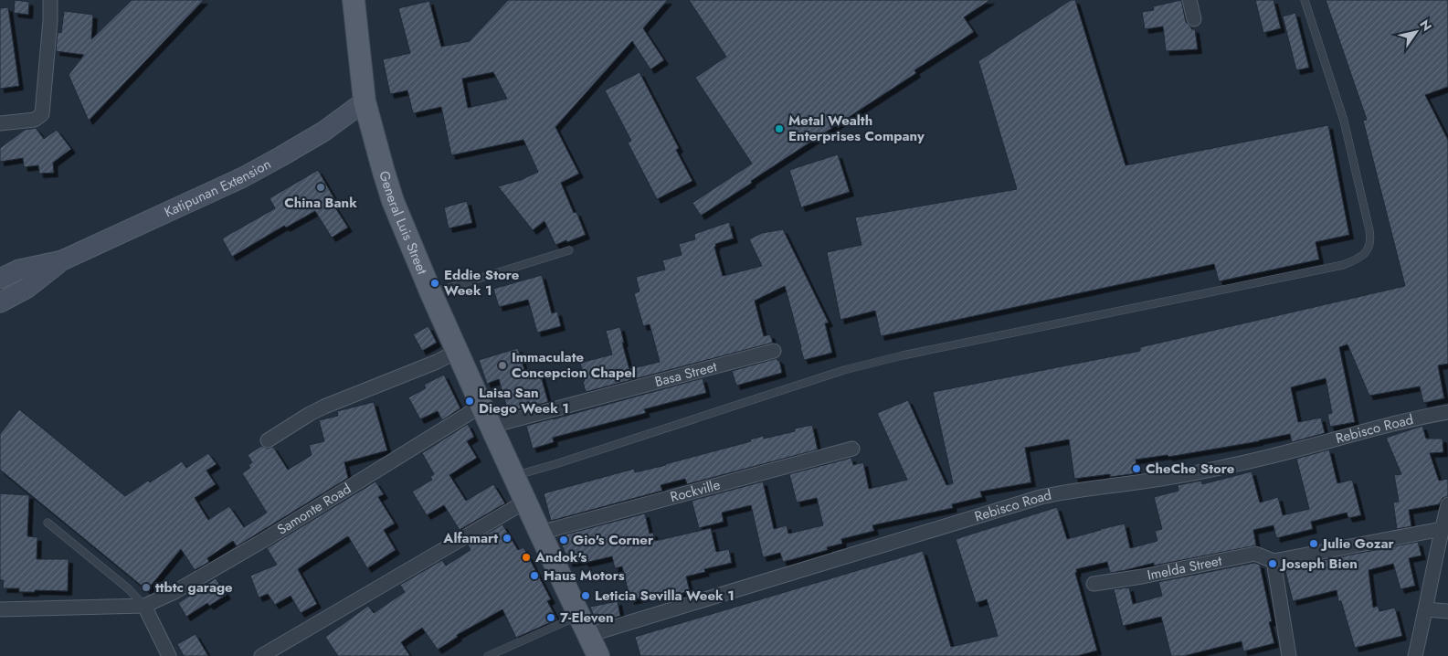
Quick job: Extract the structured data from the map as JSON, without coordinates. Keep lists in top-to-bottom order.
{
  "streets": {
    "main road": ["Katipunan Extension", "General Luis Street"],
    "street": [
      "Basa Street",
      "Rebisco Road",
      "Rockville",
      "Samonte Road",
      "Imelda Street"
    ]
  },
  "crossings": [
    ["Katipunan Extension", "General Luis Street"],
    ["General Luis Street", "Basa Street"],
    ["General Luis Street", "Rebisco Road"],
    ["General Luis Street", "Rockville"],
    ["General Luis Street", "Samonte Road"]
  ],
  "places": [
    "Metal Wealth Enterprises Company",
    "China Bank",
    "Eddie Store Week 1",
    "Immaculate Concepcion Chapel",
    "Laisa San Diego Week 1",
    "CheChe Store",
    "Alfamart",
    "Gio's Corner",
    "Julie Gozar",
    "Andok's",
    "Joseph Bien",
    "Haus Motors",
    "ttbtc garage",
    "Leticia Sevilla Week 1",
    "7-Eleven"
  ],
  "north": "top right"
}
